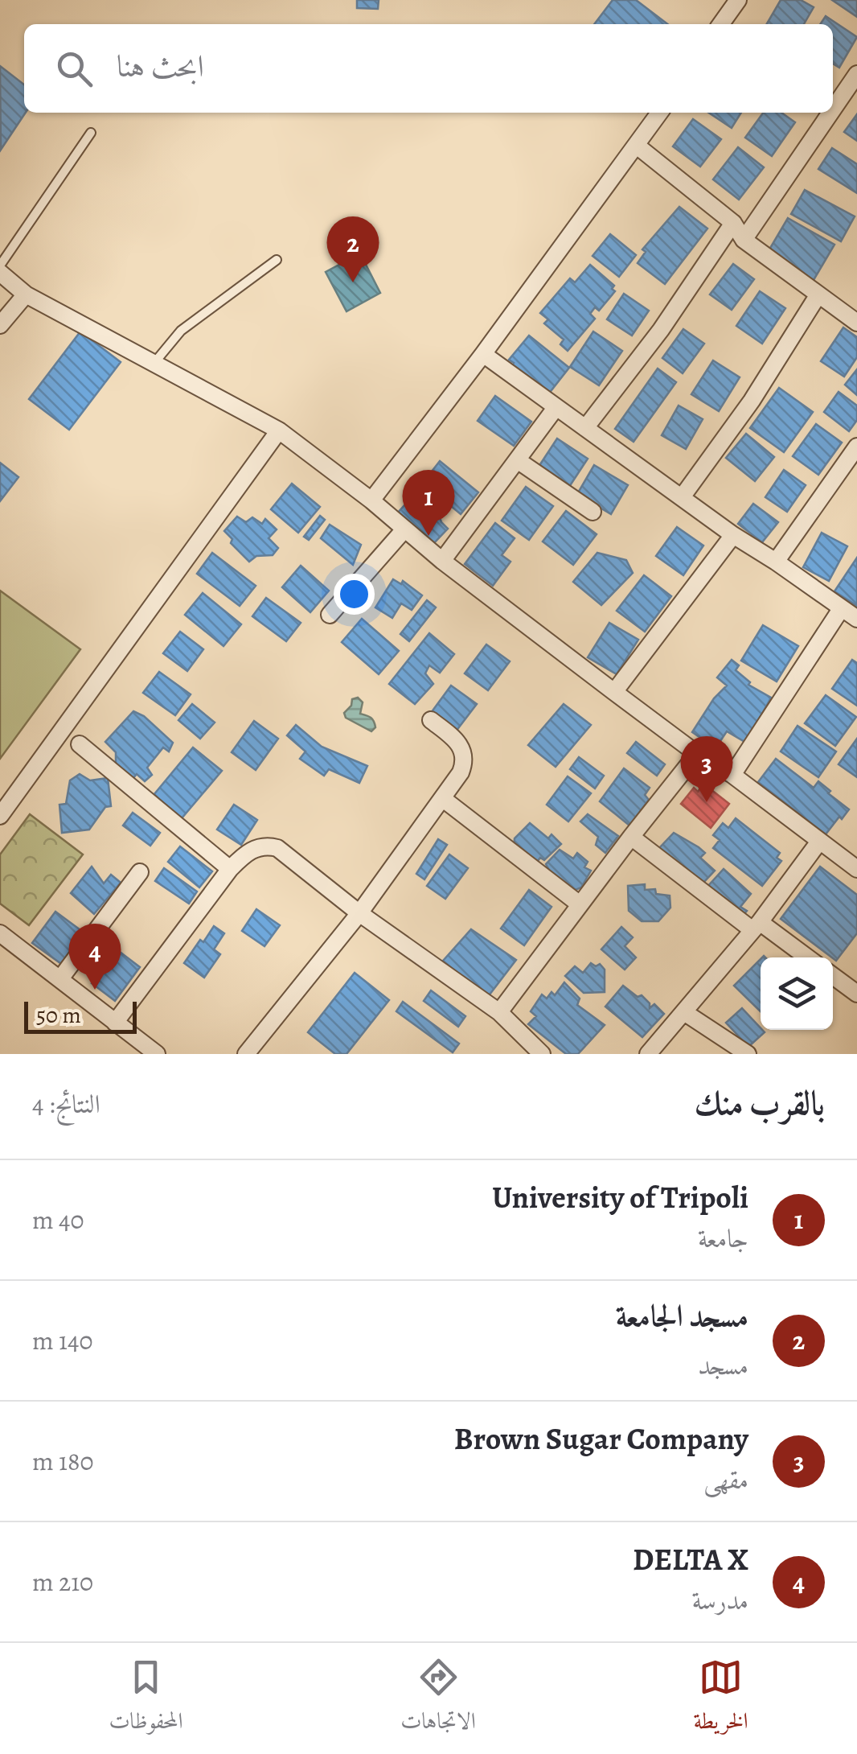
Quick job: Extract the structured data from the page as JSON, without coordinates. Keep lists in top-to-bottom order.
{
  "scale_bar": "50 m",
  "page": {
    "search": "ابحث هنا",
    "pins": [
      "2",
      "1",
      "3",
      "4"
    ],
    "scale": "50 m",
    "heading": ["بالقرب منك", "النتائج: 4"],
    "list": [
      {
        "mark": "1",
        "name": "University of Tripoli",
        "note": "جامعة",
        "value": "40 m"
      },
      {
        "mark": "2",
        "name": "مسجد الجامعة",
        "note": "مسجد",
        "value": "140 m"
      },
      {
        "mark": "3",
        "name": "Brown Sugar Company",
        "note": "مقهى",
        "value": "180 m"
      },
      {
        "mark": "4",
        "name": "DELTA X",
        "note": "مدرسة",
        "value": "210 m"
      }
    ],
    "nav": ["الخريطة", "الاتجاهات", "المحفوظات"]
  }
}
